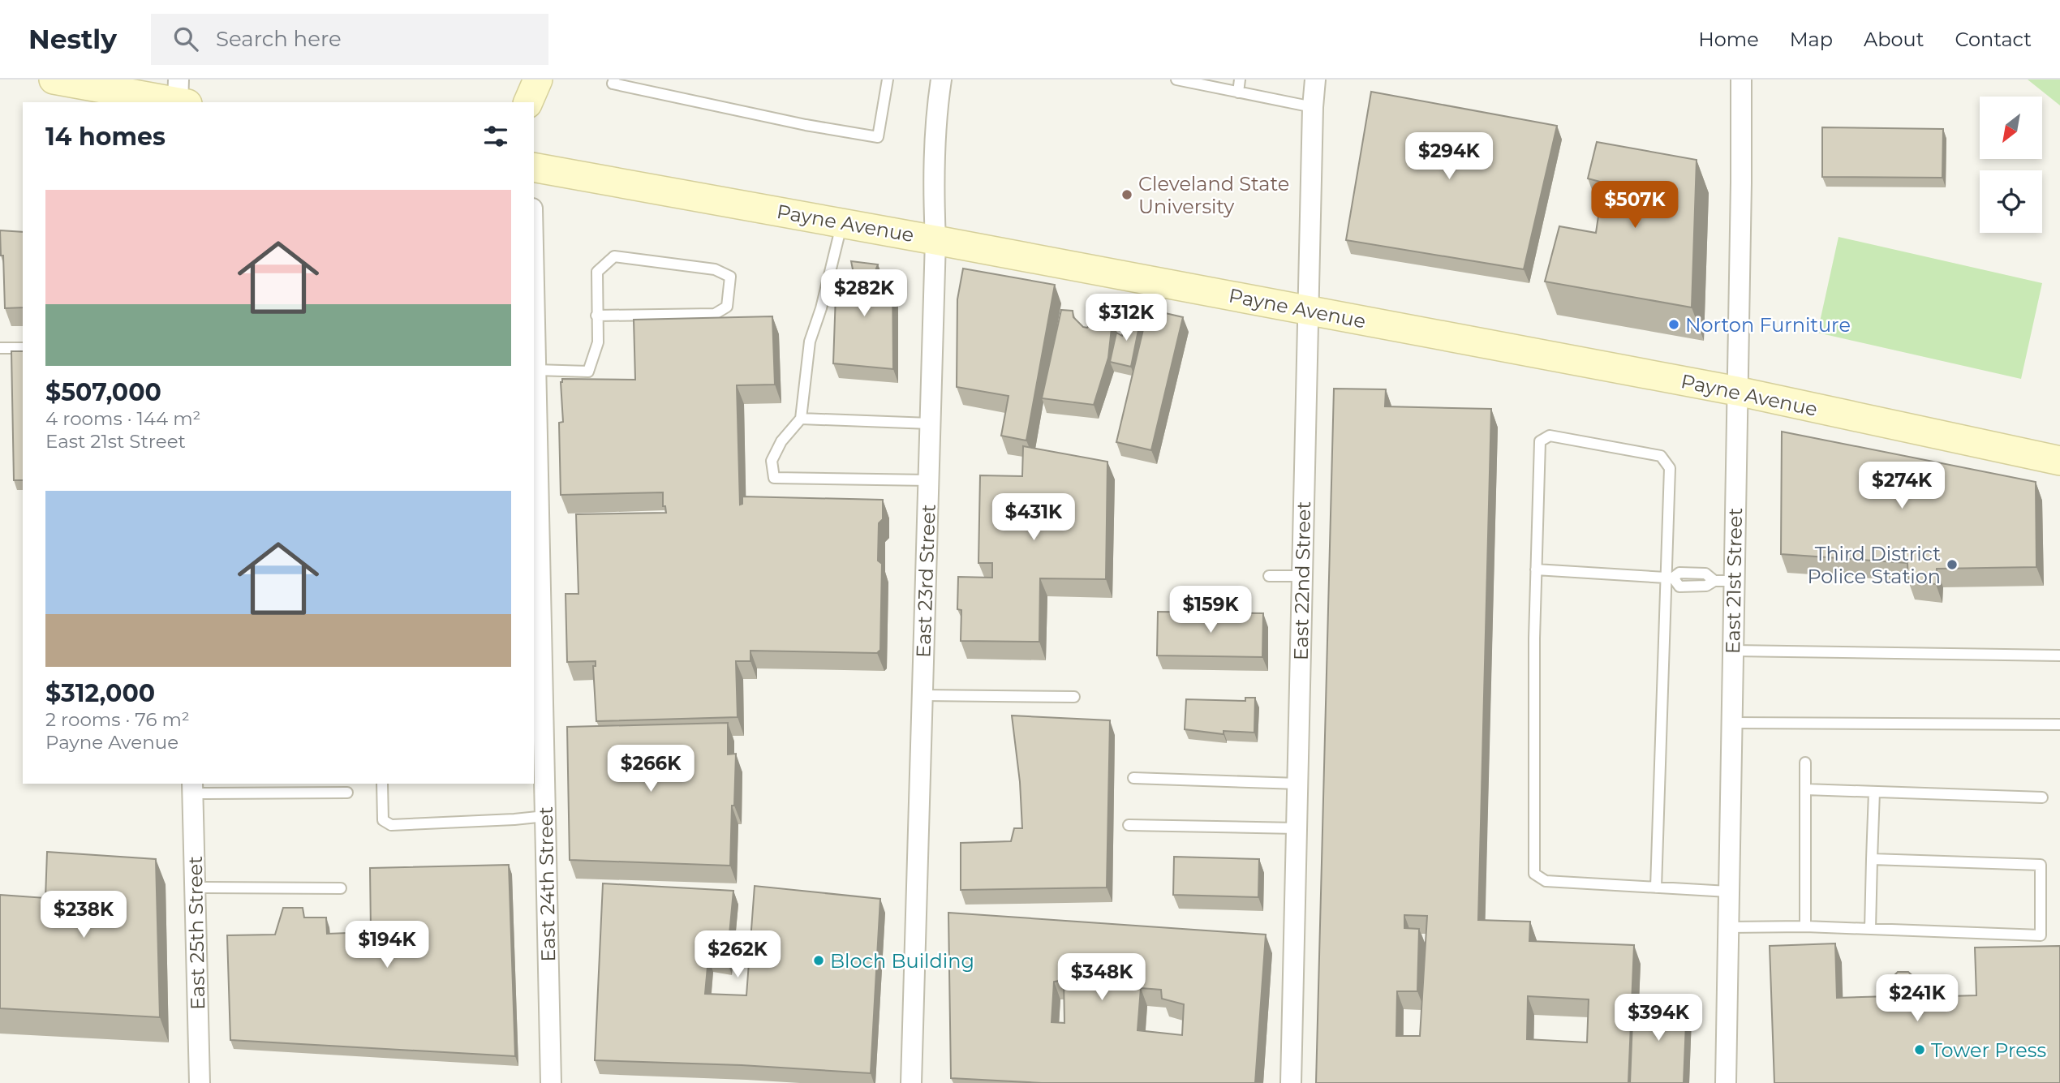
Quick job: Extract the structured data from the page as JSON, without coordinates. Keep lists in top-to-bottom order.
{
  "streets": {
    "street": [
      "Payne Avenue",
      "East 23rd Street",
      "East 22nd Street",
      "East 21st Street",
      "East 24th Street",
      "East 25th Street"
    ]
  },
  "crossings": [
    ["Payne Avenue", "East 23rd Street"],
    ["Payne Avenue", "East 22nd Street"],
    ["Payne Avenue", "East 21st Street"]
  ],
  "places": [
    "Cleveland State University",
    "Norton Furniture",
    "Third District Police Station",
    "Bloch Building",
    "Tower Press"
  ],
  "north": "bottom left",
  "page": {
    "header": "Nestly",
    "search": "Search here",
    "nav": [
      "Home",
      "Map",
      "About",
      "Contact"
    ],
    "heading": "14 homes",
    "price": [
      "$294K",
      "$507K",
      "$282K",
      "$312K",
      "$274K",
      "$431K",
      "$159K",
      "$266K",
      "$238K",
      "$194K",
      "$262K",
      "$348K",
      "$241K",
      "$394K"
    ],
    "list": [
      {
        "name": "$507,000",
        "note": "4 rooms · 144 m² · East 21st Street"
      },
      {
        "name": "$312,000",
        "note": "2 rooms · 76 m² · Payne Avenue"
      }
    ]
  }
}
